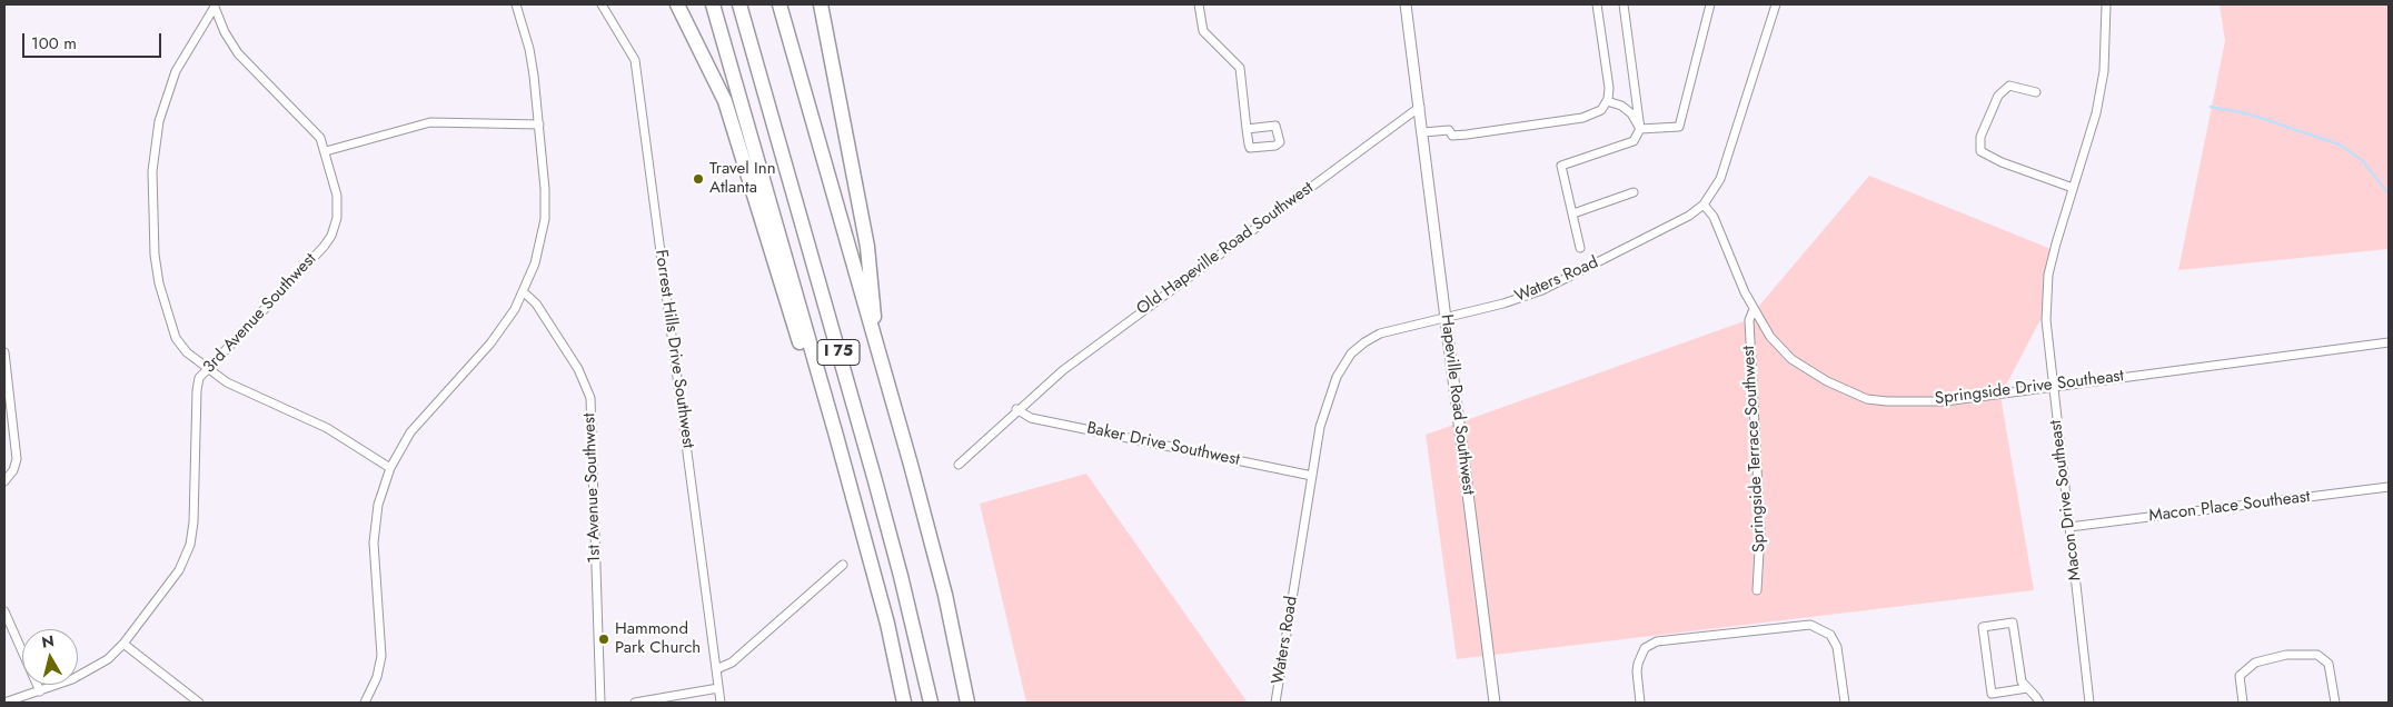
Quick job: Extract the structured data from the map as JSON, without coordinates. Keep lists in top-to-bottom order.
{
  "streets": {
    "highway": ["I 75"],
    "street": [
      "Old Hapeville Road Southwest",
      "Waters Road",
      "3rd Avenue Southwest",
      "Forrest Hills Drive Southwest",
      "Springside Drive Southeast",
      "Hapeville Road Southwest",
      "Baker Drive Southwest",
      "Springside Terrace Southwest",
      "1st Avenue Southwest",
      "Macon Drive Southeast",
      "Macon Place Southeast"
    ]
  },
  "crossings": [
    ["Old Hapeville Road Southwest", "Hapeville Road Southwest"],
    ["Old Hapeville Road Southwest", "Baker Drive Southwest"],
    ["Waters Road", "Springside Drive Southeast"],
    ["Waters Road", "Hapeville Road Southwest"],
    ["Waters Road", "Baker Drive Southwest"],
    ["Springside Drive Southeast", "Springside Terrace Southwest"],
    ["Springside Drive Southeast", "Macon Drive Southeast"],
    ["Macon Drive Southeast", "Macon Place Southeast"]
  ],
  "places": ["Travel Inn Atlanta", "Hammond Park Church"],
  "scale_bar": "100 m",
  "north": "top"
}
